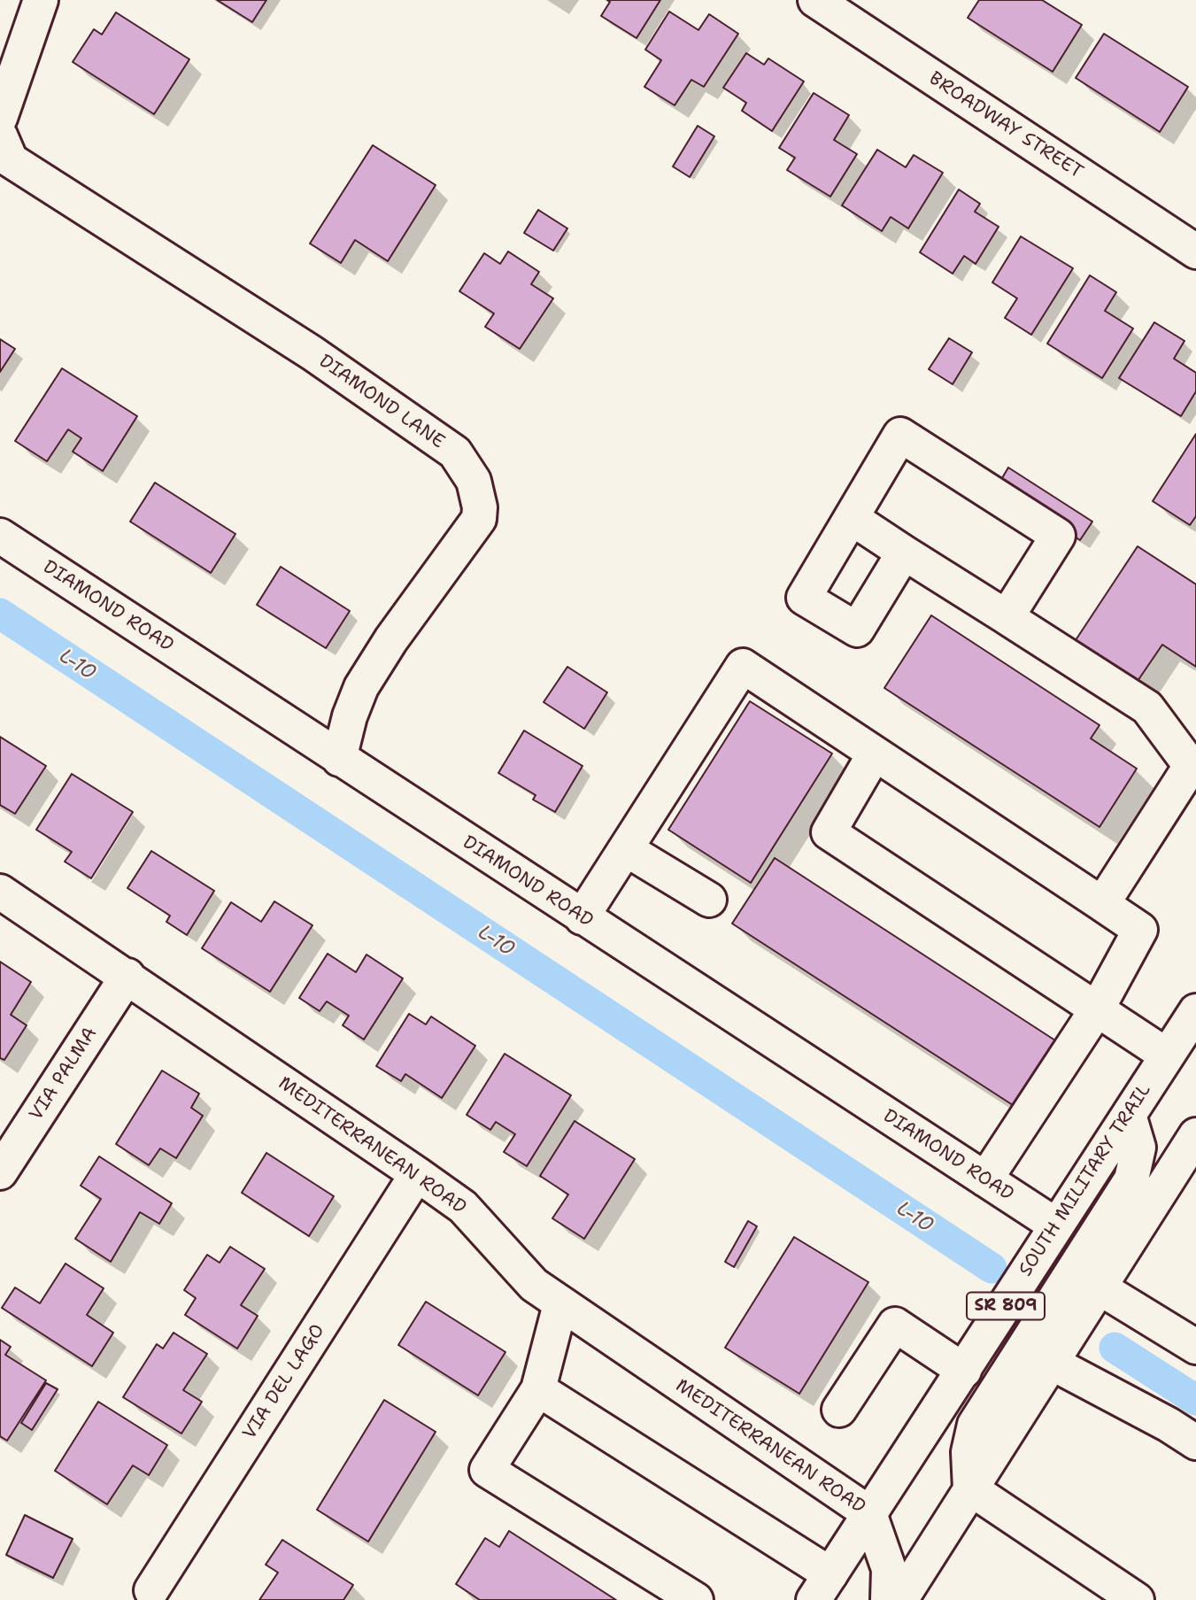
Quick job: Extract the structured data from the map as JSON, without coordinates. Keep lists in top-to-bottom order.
{
  "streets": {
    "street": [
      "BROADWAY STREET",
      "DIAMOND LANE",
      "DIAMOND ROAD",
      "VIA PALMA",
      "MEDITERRANEAN ROAD",
      "SOUTH MILITARY TRAIL",
      "SR 809",
      "VIA DEL LAGO"
    ]
  },
  "crossings": [
    ["DIAMOND LANE", "DIAMOND ROAD"],
    ["DIAMOND ROAD", "SOUTH MILITARY TRAIL"],
    ["VIA PALMA", "MEDITERRANEAN ROAD"],
    ["MEDITERRANEAN ROAD", "SOUTH MILITARY TRAIL"],
    ["MEDITERRANEAN ROAD", "VIA DEL LAGO"]
  ],
  "water": ["L-10"]
}
